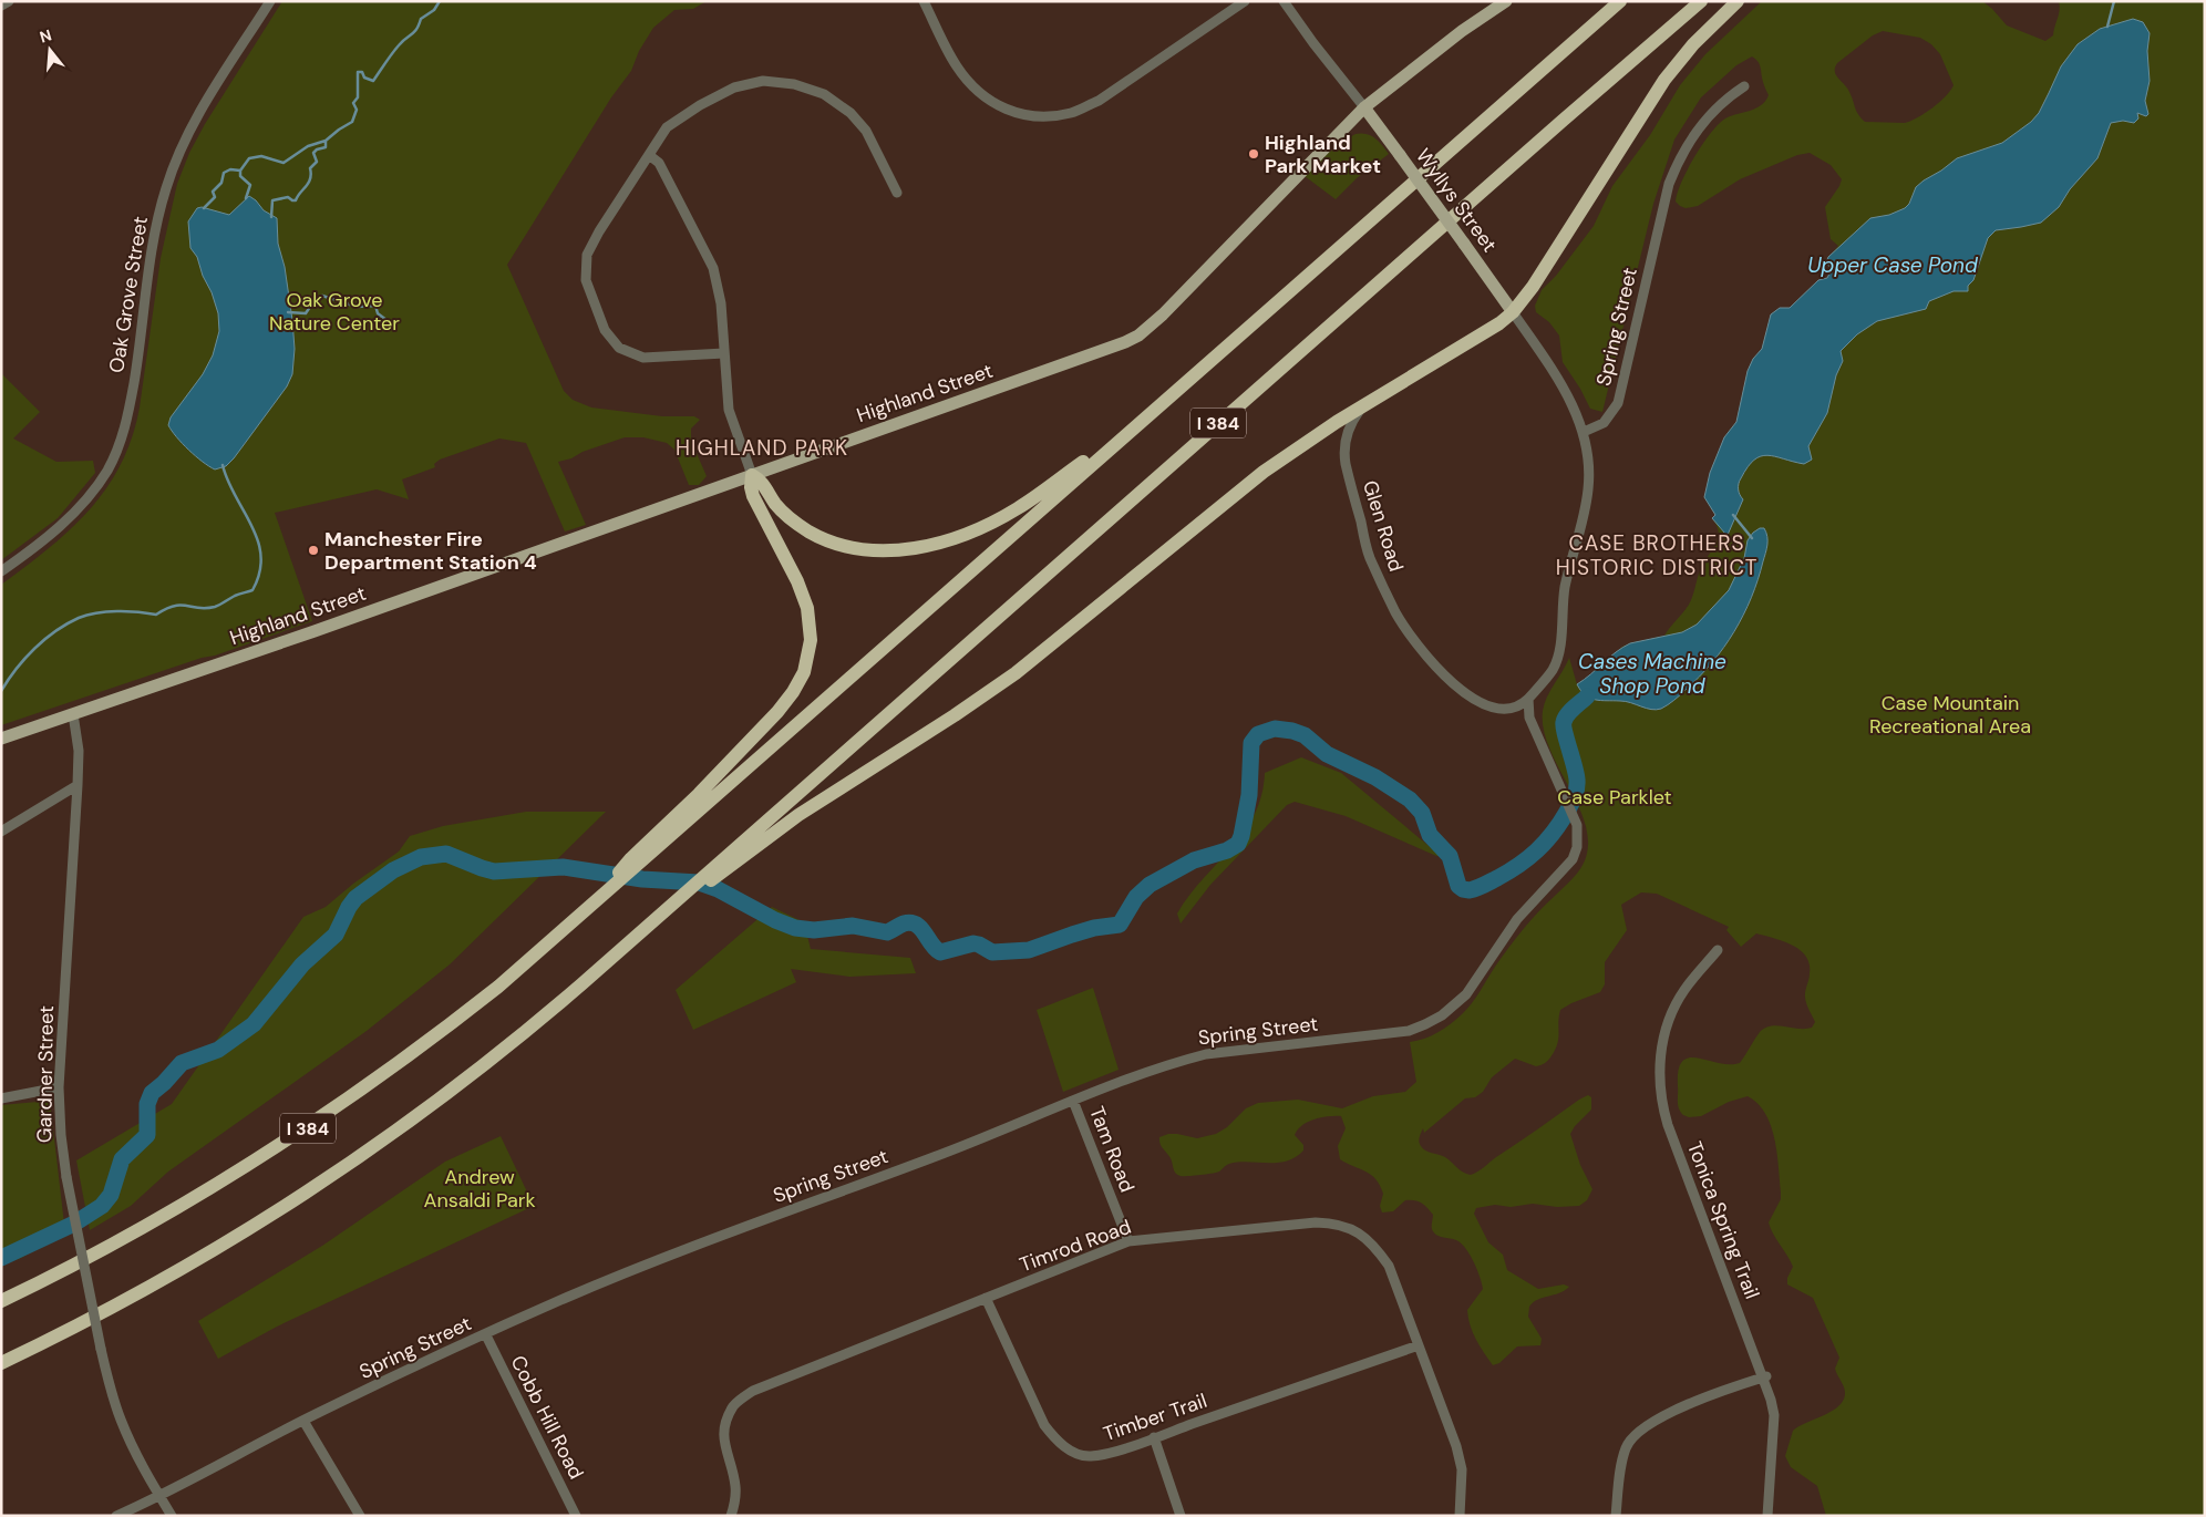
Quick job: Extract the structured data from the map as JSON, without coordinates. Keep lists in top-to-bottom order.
{
  "streets": {
    "highway": ["I 384"],
    "main road": ["Wyllys Street", "Highland Street"],
    "street": [
      "Oak Grove Street",
      "Spring Street",
      "Glen Road",
      "Gardner Street",
      "Tam Road",
      "Tonica Spring Trail",
      "Timrod Road",
      "Cobb Hill Road",
      "Timber Trail"
    ]
  },
  "crossings": [
    ["Wyllys Street", "Spring Street"],
    ["Wyllys Street", "Highland Street"],
    ["Spring Street", "Glen Road"],
    ["Spring Street", "Gardner Street"],
    ["Spring Street", "Tam Road"],
    ["Spring Street", "Cobb Hill Road"],
    ["Highland Street", "Gardner Street"],
    ["Tam Road", "Timrod Road"],
    ["Timrod Road", "Timber Trail"]
  ],
  "districts": ["HIGHLAND PARK", "CASE BROTHERS HISTORIC DISTRICT"],
  "water": ["Upper Case Pond", "Cases Machine Shop Pond"],
  "parks": [
    "Oak Grove Nature Center",
    "Case Mountain Recreational Area",
    "Case Parklet",
    "Andrew Ansaldi Park"
  ],
  "places": ["Highland Park Market", "Manchester Fire Department Station 4"],
  "north": "top"
}
